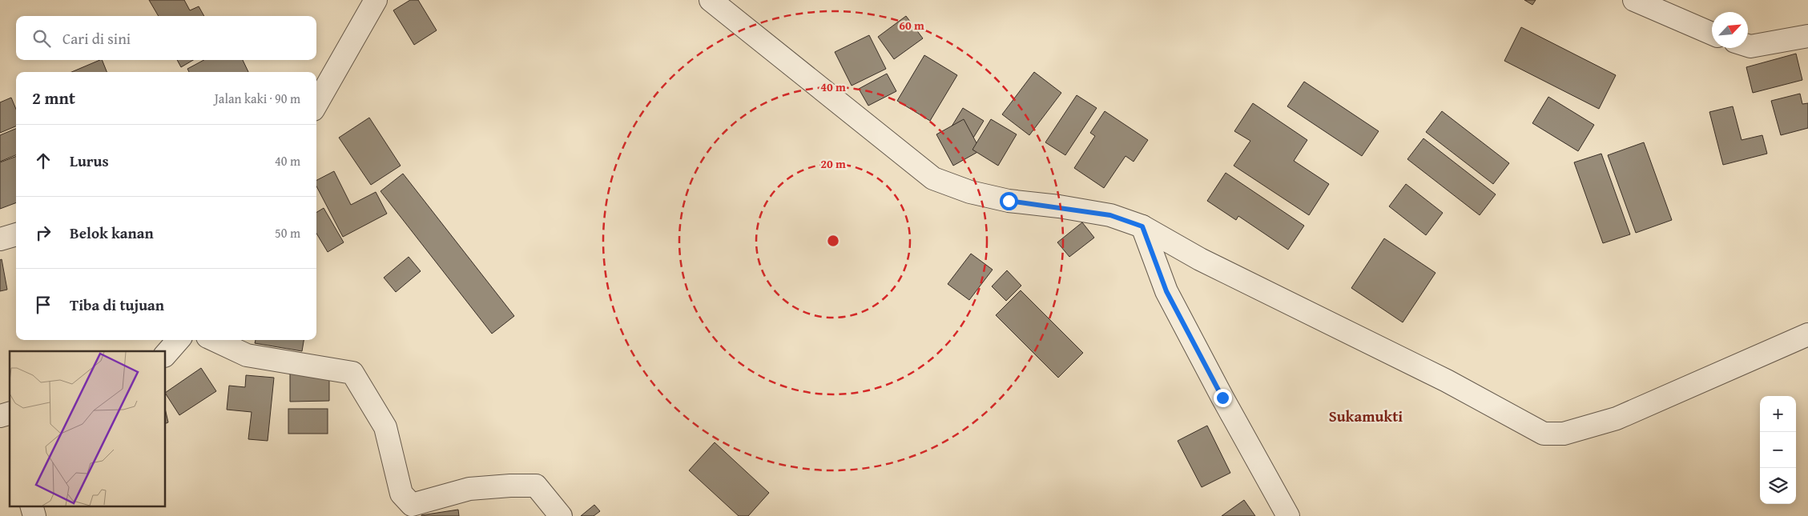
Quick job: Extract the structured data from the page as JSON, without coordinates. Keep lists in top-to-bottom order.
{
  "districts": ["Sukamukti"],
  "north": "top right",
  "page": {
    "search": "Cari di sini",
    "heading": ["2 mnt", "Jalan kaki · 90 m"],
    "list": [
      ["Lurus", "40 m"],
      ["Belok kanan", "50 m"],
      "Tiba di tujuan"
    ],
    "map_buttons": ["+", "−"]
  },
  "rings": ["60 m", "40 m", "20 m"]
}
